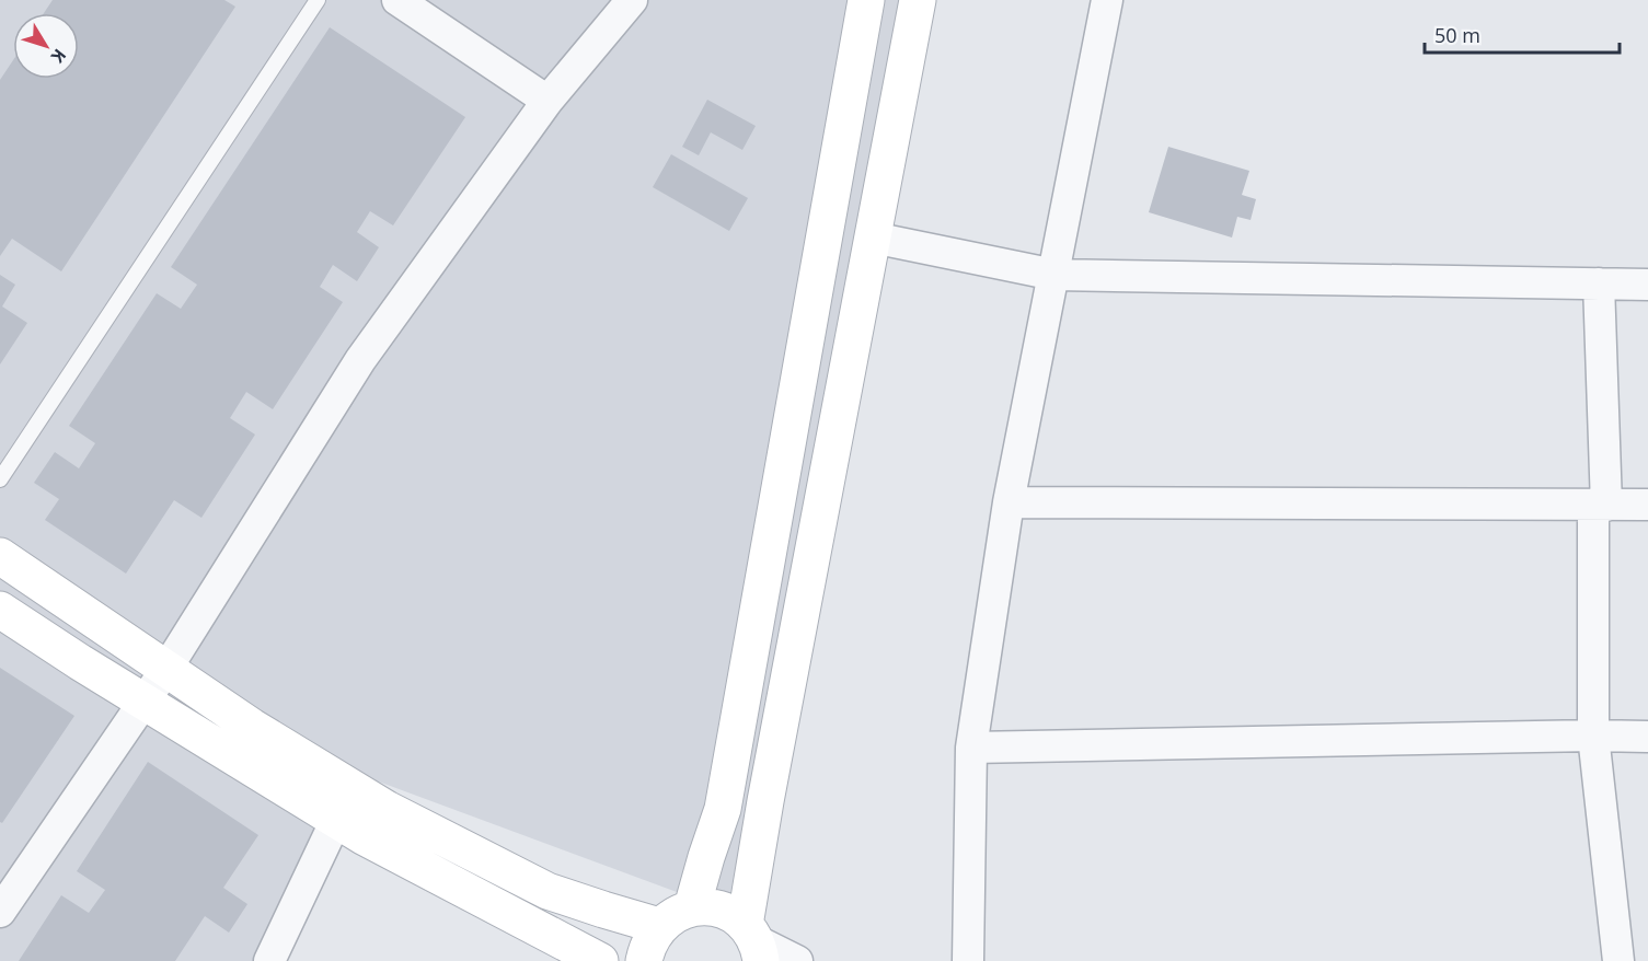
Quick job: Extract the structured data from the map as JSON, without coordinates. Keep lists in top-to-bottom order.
{
  "scale_bar": "50 m",
  "north": "bottom right"
}
